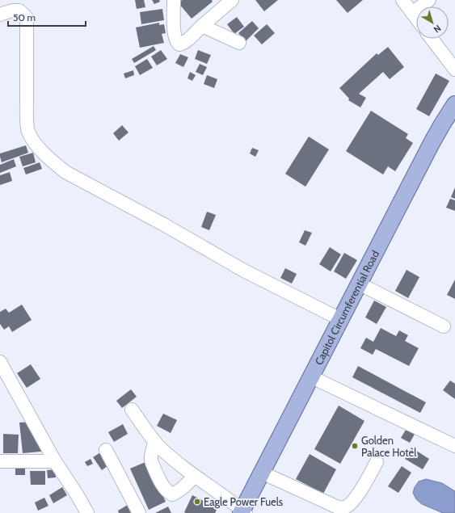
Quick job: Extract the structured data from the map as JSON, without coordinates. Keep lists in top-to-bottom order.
{
  "streets": {
    "main road": ["Capitol Circumferential Road"]
  },
  "places": ["Golden Palace Hotel", "Eagle Power Fuels"],
  "scale_bar": "50 m",
  "north": "bottom right"
}
